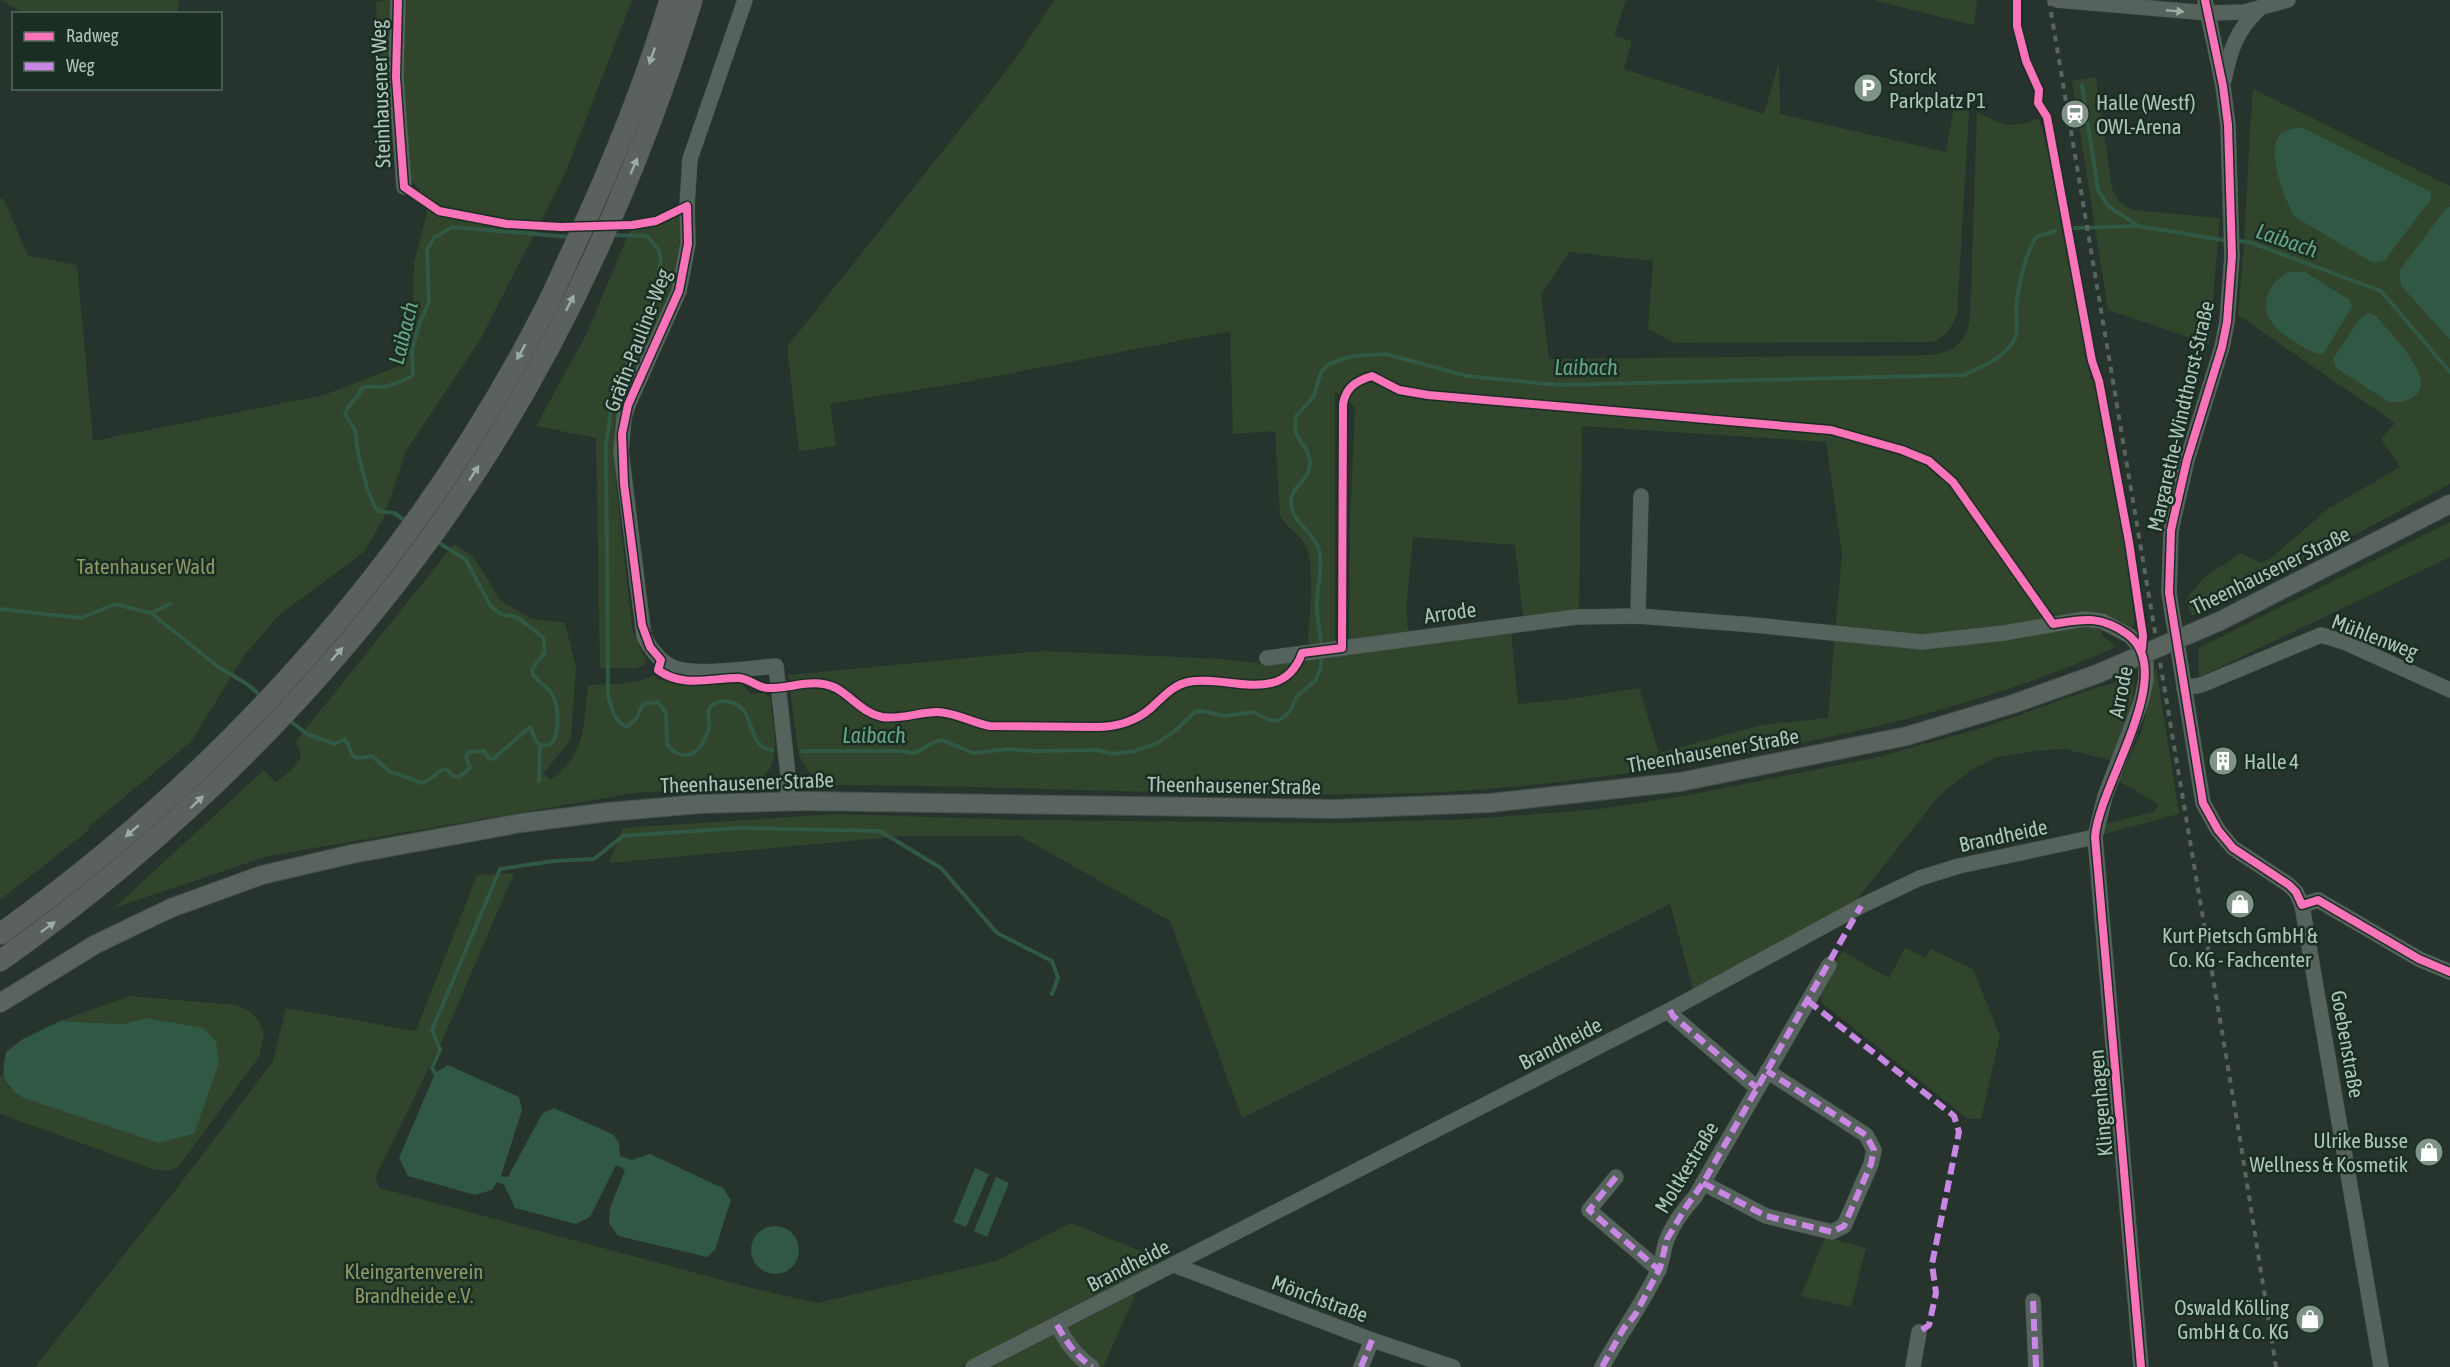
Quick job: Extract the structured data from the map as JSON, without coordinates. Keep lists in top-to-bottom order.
{
  "streets": {
    "main road": ["Theenhausener Straße"],
    "street": [
      "Steinhausener Weg",
      "Gräfin-Pauline-Weg",
      "Margarethe-Windthorst-Straße",
      "Arrode",
      "Mühlenweg",
      "Brandheide",
      "Goebenstraße",
      "Klingenhagen",
      "Moltkestraße",
      "Mönchstraße"
    ]
  },
  "crossings": [
    ["Gräfin-Pauline-Weg", "Theenhausener Straße"],
    ["Margarethe-Windthorst-Straße", "Mühlenweg"],
    ["Margarethe-Windthorst-Straße", "Goebenstraße"],
    ["Arrode", "Brandheide"],
    ["Arrode", "Klingenhagen"],
    ["Brandheide", "Klingenhagen"],
    ["Brandheide", "Mönchstraße"]
  ],
  "water": ["Laibach"],
  "parks": ["Tatenhauser Wald", "Kleingartenverein Brandheide e.V."],
  "places": {
    "parking": ["Storck Parkplatz P1"],
    "station": ["Halle (Westf) OWL-Arena"],
    "building": ["Halle 4"],
    "shop": ["Kurt Pietsch GmbH & Co. KG - Fachcenter", "Ulrike Busse Wellness & Kosmetik", "Oswald Kölling GmbH & Co. KG"]
  },
  "legend": ["Radweg", "Weg"]
}
